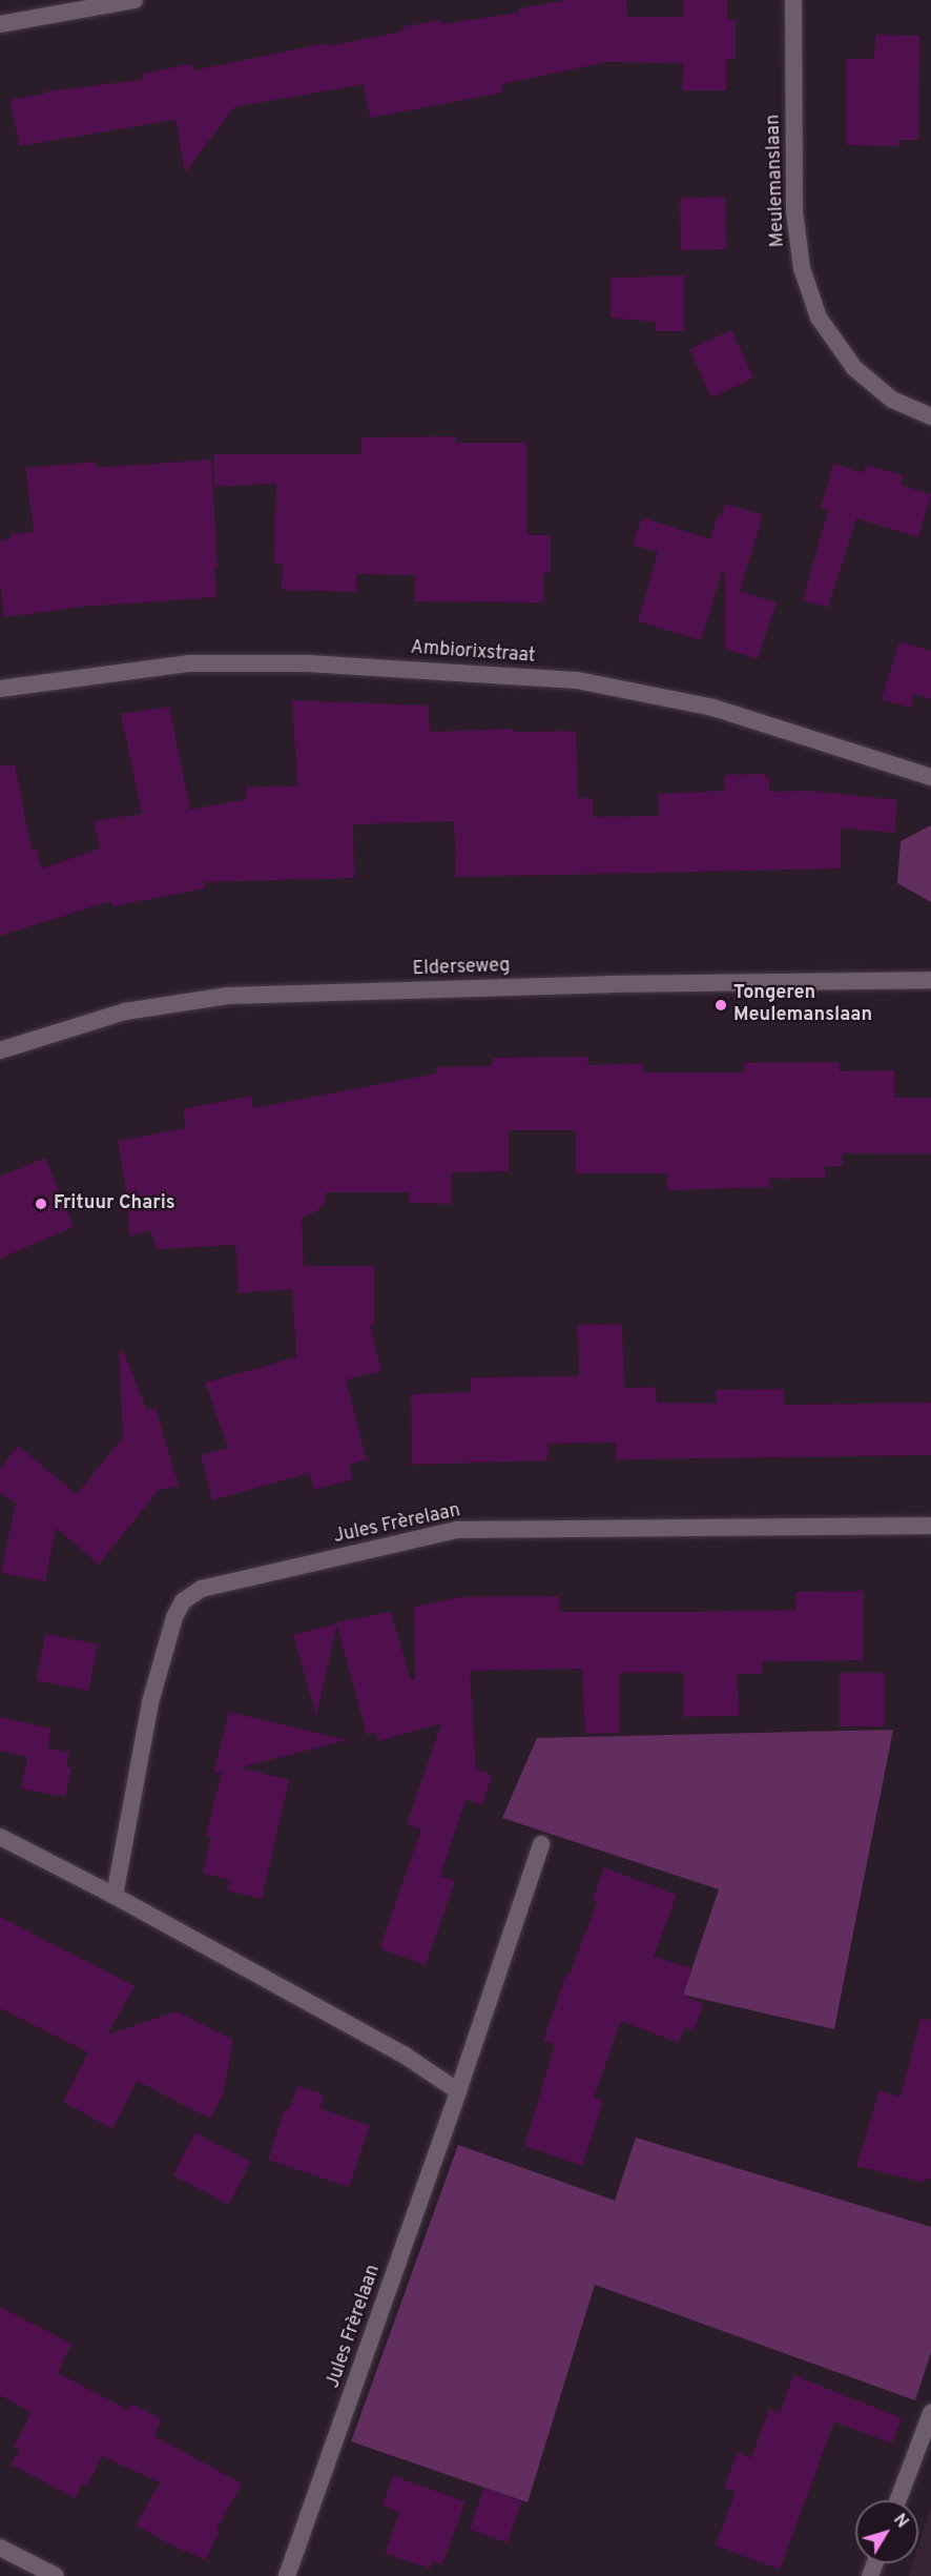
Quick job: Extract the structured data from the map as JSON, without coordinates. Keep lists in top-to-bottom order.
{
  "streets": {
    "street": [
      "Meulemanslaan",
      "Ambiorixstraat",
      "Elderseweg",
      "Jules Frèrelaan"
    ]
  },
  "places": ["Tongeren Meulemanslaan", "Frituur Charis"],
  "north": "top right"
}
